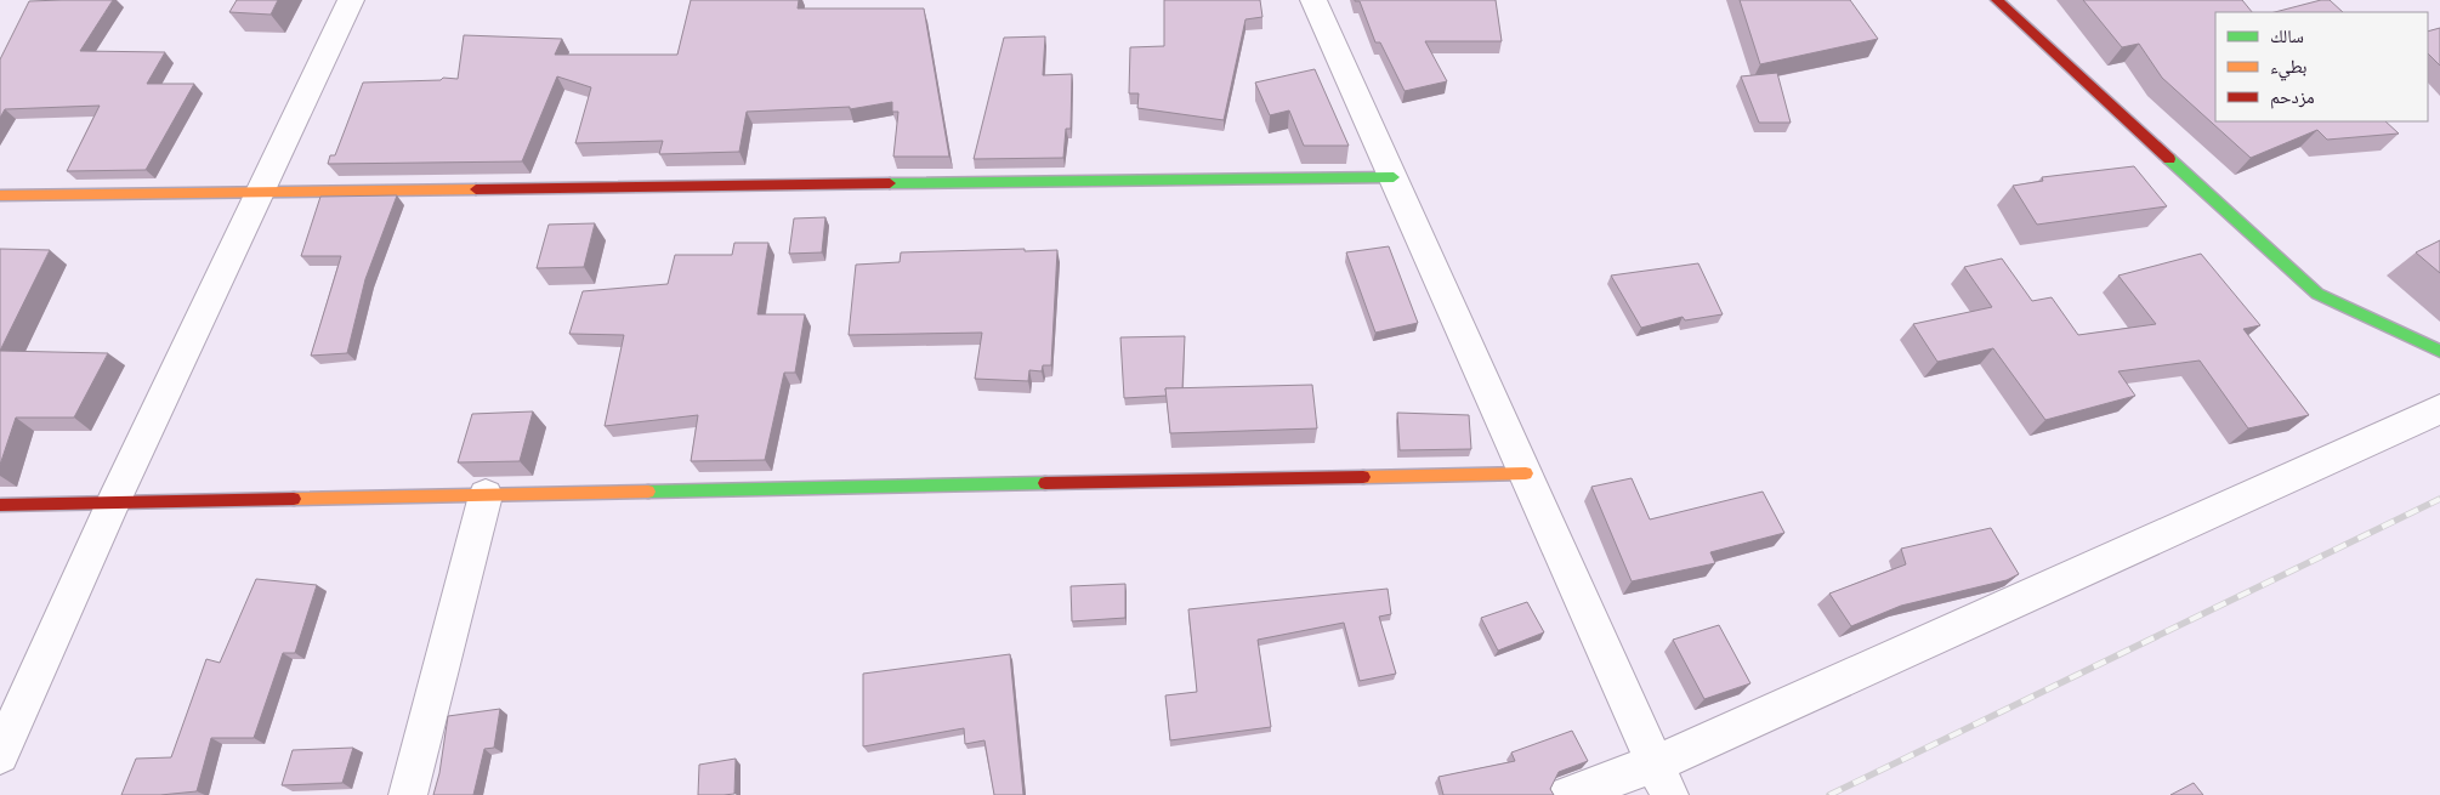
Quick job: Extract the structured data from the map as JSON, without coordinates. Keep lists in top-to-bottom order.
{
  "legend": ["سالك", "بطيء", "مزدحم"]
}
